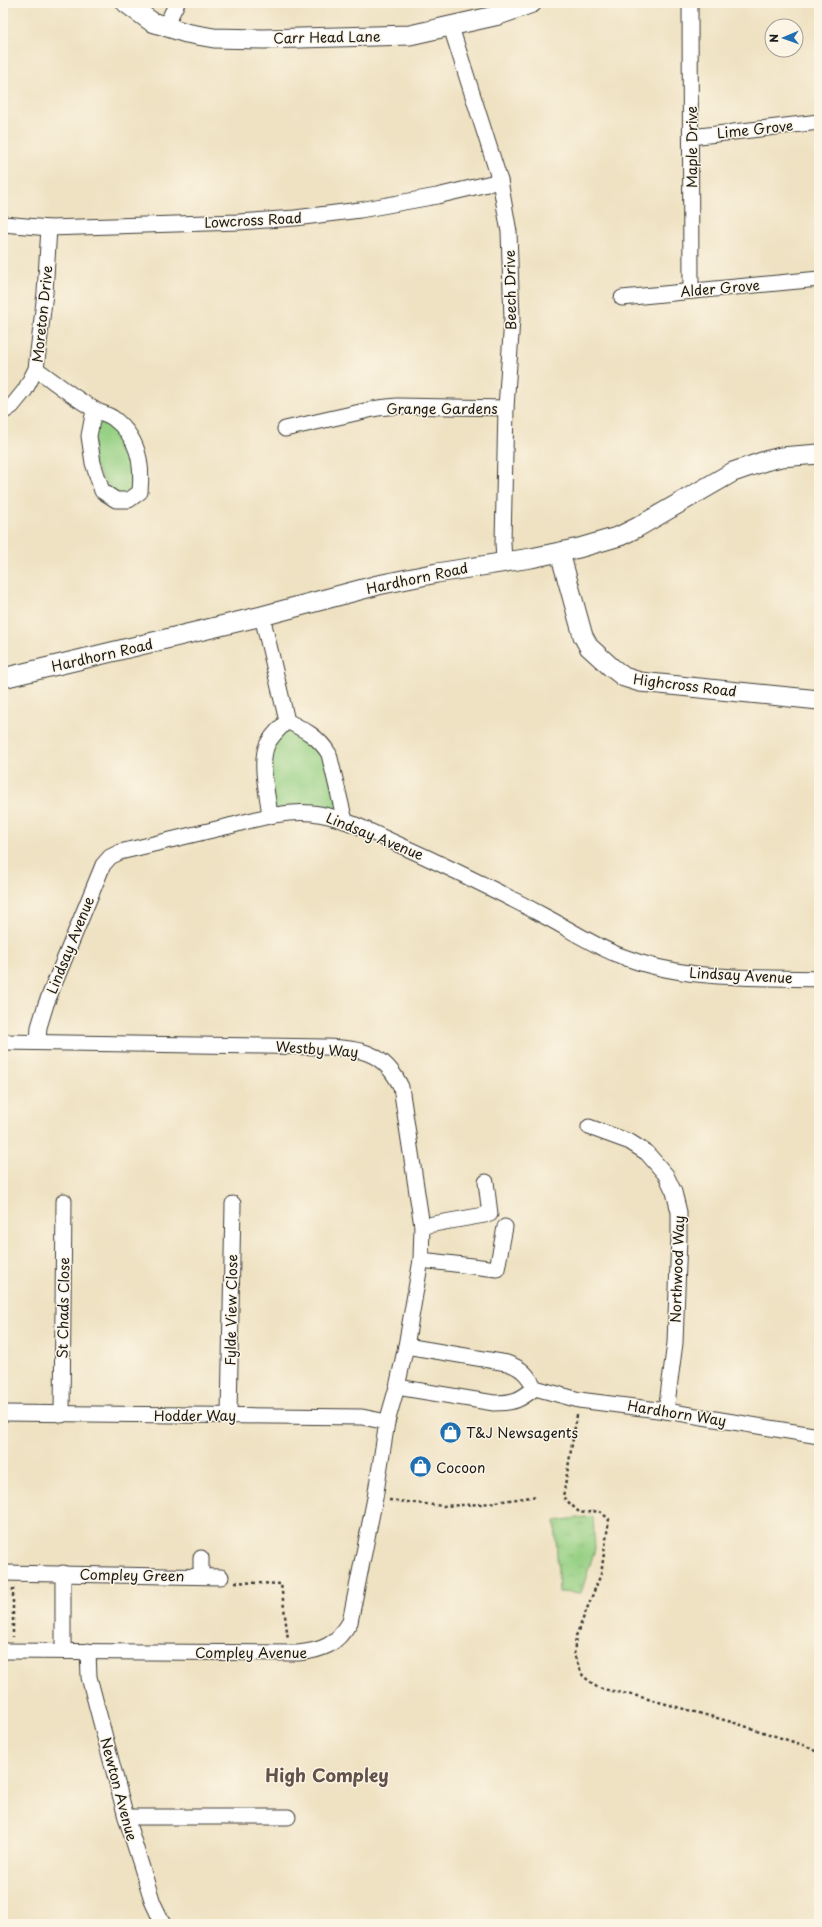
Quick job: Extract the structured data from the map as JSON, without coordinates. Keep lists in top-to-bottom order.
{
  "streets": {
    "street": [
      "Carr Head Lane",
      "Lime Grove",
      "Maple Drive",
      "Lowcross Road",
      "Alder Grove",
      "Beech Drive",
      "Moreton Drive",
      "Grange Gardens",
      "Hardhorn Road",
      "Highcross Road",
      "Lindsay Avenue",
      "Westby Way",
      "Northwood Way",
      "St Chads Close",
      "Fylde View Close",
      "Hardhorn Way",
      "Hodder Way",
      "Compley Green",
      "Compley Avenue",
      "Newton Avenue"
    ]
  },
  "crossings": [
    ["Carr Head Lane", "Beech Drive"],
    ["Lime Grove", "Maple Drive"],
    ["Maple Drive", "Alder Grove"],
    ["Lowcross Road", "Beech Drive"],
    ["Lowcross Road", "Moreton Drive"],
    ["Beech Drive", "Grange Gardens"],
    ["Beech Drive", "Hardhorn Road"],
    ["Hardhorn Road", "Highcross Road"],
    ["Lindsay Avenue", "Westby Way"],
    ["Westby Way", "Compley Avenue"],
    ["Northwood Way", "Hardhorn Way"],
    ["St Chads Close", "Hodder Way"],
    ["Fylde View Close", "Hodder Way"],
    ["Hodder Way", "Compley Avenue"],
    ["Compley Green", "Compley Avenue"],
    ["Compley Avenue", "Newton Avenue"]
  ],
  "districts": ["High Compley"],
  "places": {
    "shop": ["T&J Newsagents", "Cocoon"]
  },
  "north": "left"
}
